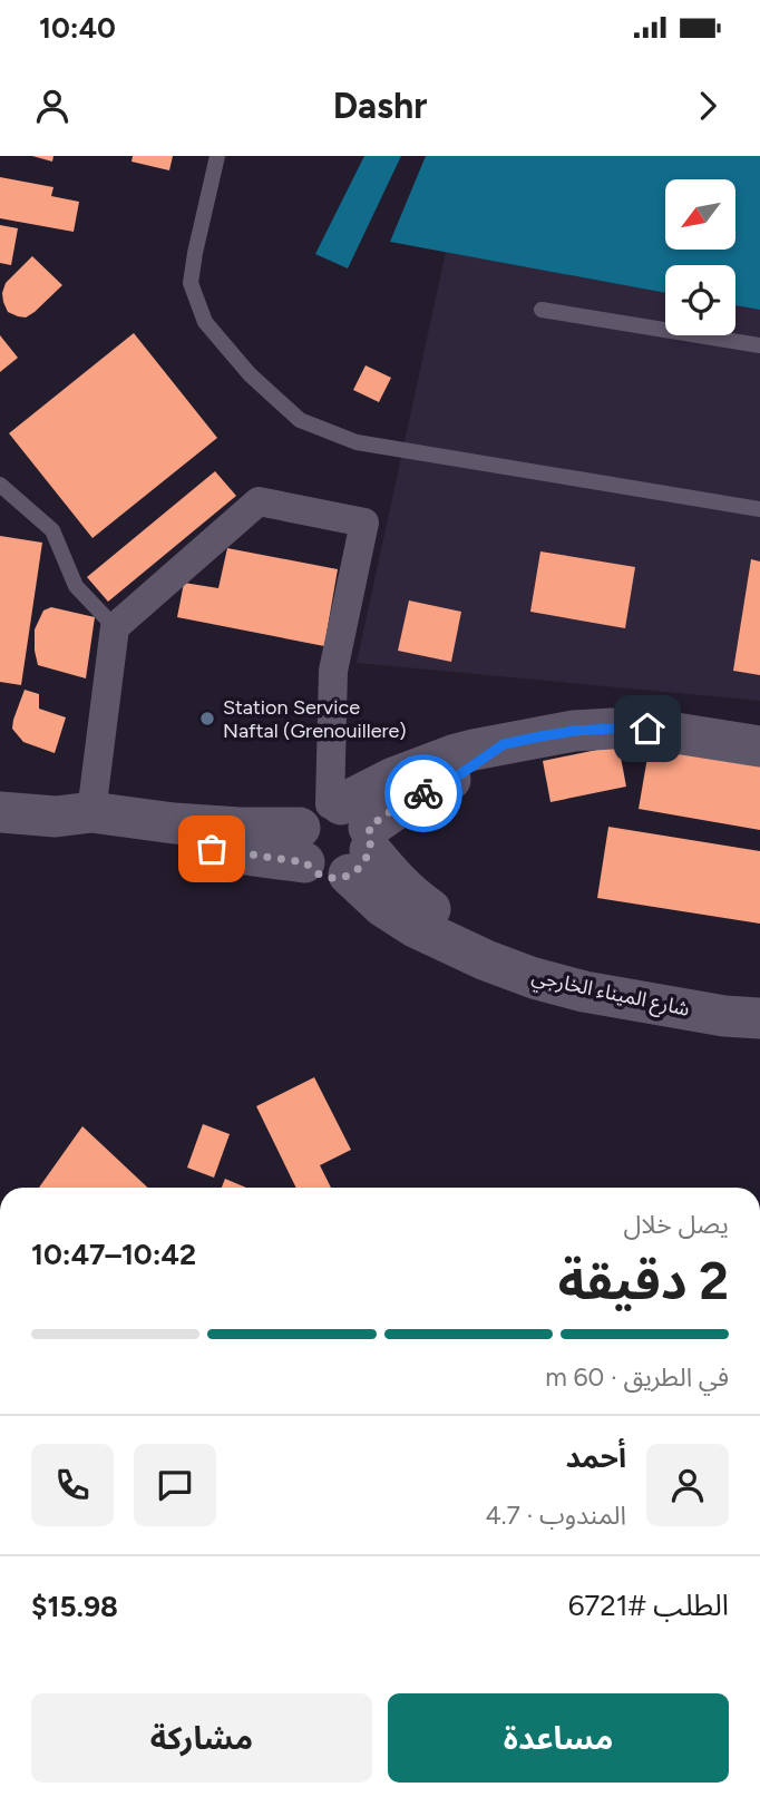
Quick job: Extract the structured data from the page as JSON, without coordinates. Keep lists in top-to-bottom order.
{
  "streets": {
    "street": ["شارع الميناء الخارجي"]
  },
  "places": ["Station Service Naftal (Grenouillere)"],
  "north": "bottom left",
  "page": {
    "status": "10:40",
    "header": "Dashr",
    "heading": ["2 دقيقة", "يصل خلال", "10:42–10:47"],
    "panel": [
      "أحمد",
      "المندوب · 4.7",
      "الطلب #6721",
      "$15.98"
    ],
    "bar": "في الطريق · 60 m",
    "buttons": ["مساعدة", "مشاركة"]
  }
}
